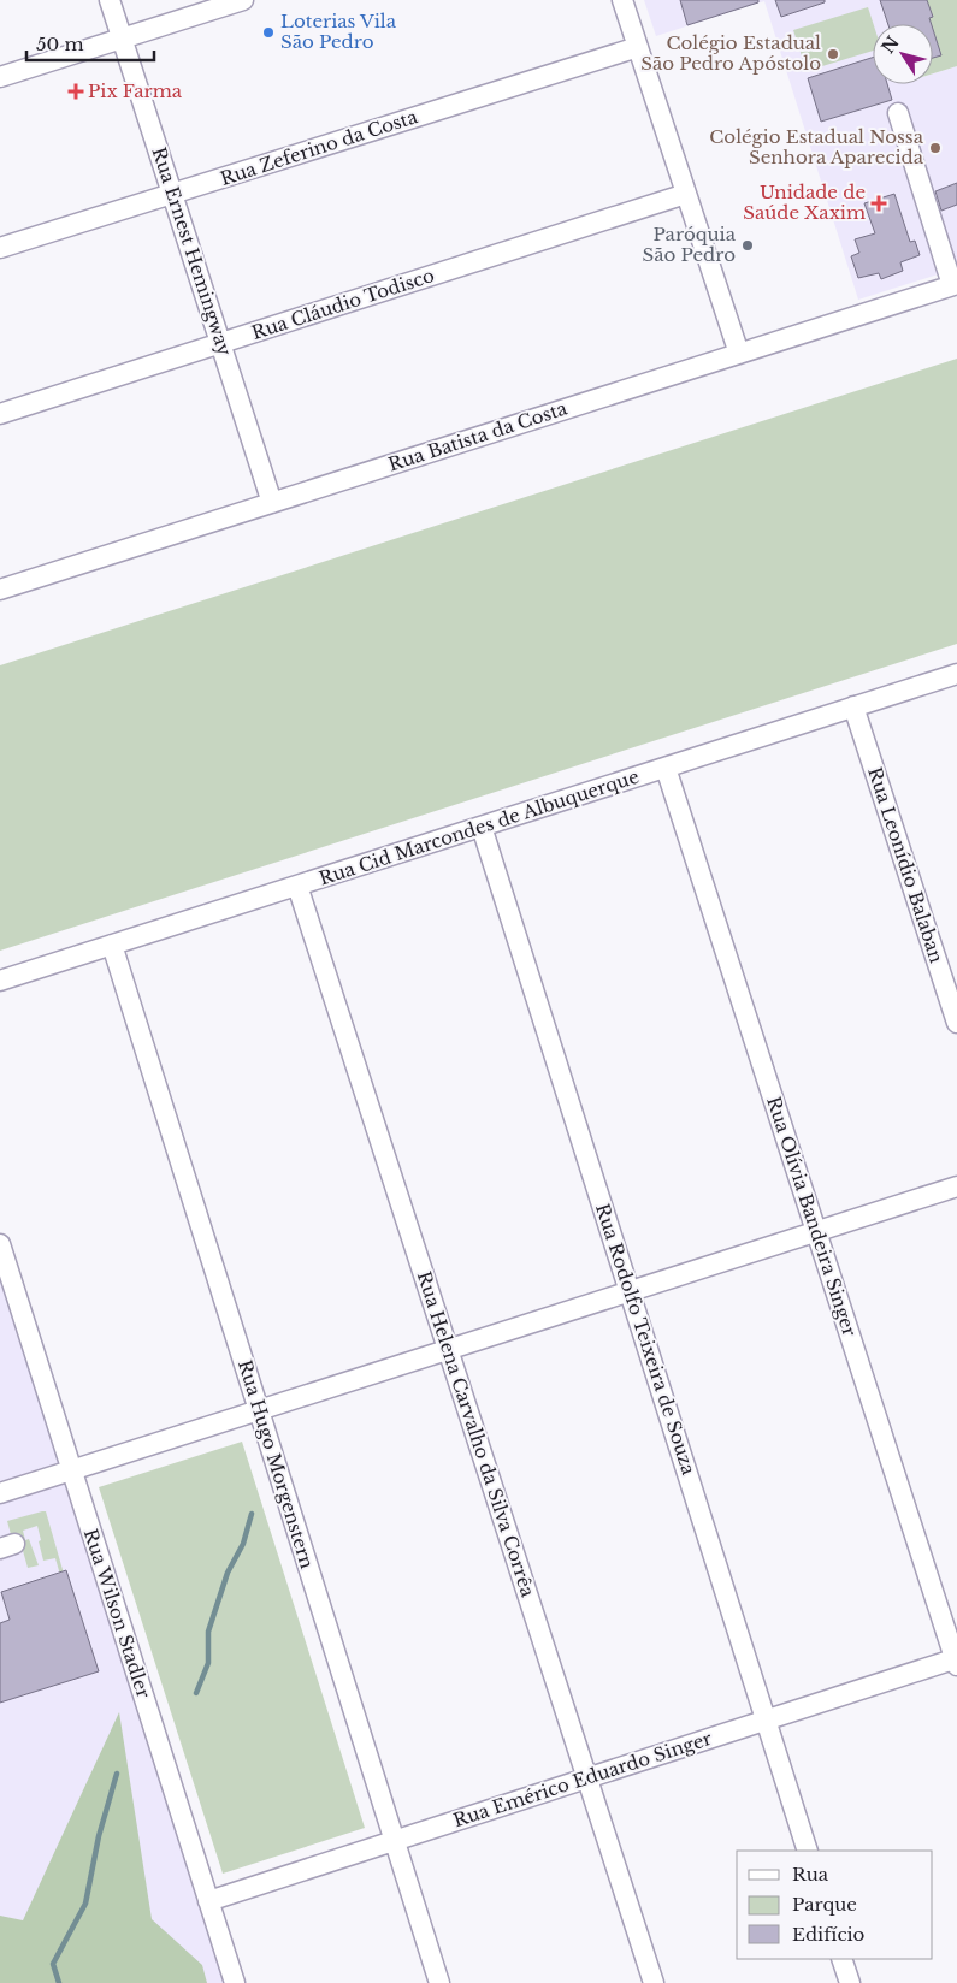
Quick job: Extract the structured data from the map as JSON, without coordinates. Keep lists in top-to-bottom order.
{
  "streets": {
    "street": [
      "Rua Zeferino da Costa",
      "Rua Ernest Hemingway",
      "Rua Cláudio Todisco",
      "Rua Batista da Costa",
      "Rua Cid Marcondes de Albuquerque",
      "Rua Leonídio Balaban",
      "Rua Olívia Bandeira Singer",
      "Rua Rodolfo Teixeira de Souza",
      "Rua Helena Carvalho da Silva Corrêa",
      "Rua Hugo Morgenstern",
      "Rua Wilson Stadler",
      "Rua Emérico Eduardo Singer"
    ]
  },
  "crossings": [
    ["Rua Zeferino da Costa", "Rua Ernest Hemingway"],
    ["Rua Ernest Hemingway", "Rua Cláudio Todisco"],
    ["Rua Ernest Hemingway", "Rua Batista da Costa"],
    ["Rua Cid Marcondes de Albuquerque", "Rua Leonídio Balaban"],
    ["Rua Cid Marcondes de Albuquerque", "Rua Olívia Bandeira Singer"],
    ["Rua Cid Marcondes de Albuquerque", "Rua Rodolfo Teixeira de Souza"],
    ["Rua Cid Marcondes de Albuquerque", "Rua Helena Carvalho da Silva Corrêa"],
    ["Rua Cid Marcondes de Albuquerque", "Rua Hugo Morgenstern"],
    ["Rua Olívia Bandeira Singer", "Rua Emérico Eduardo Singer"],
    ["Rua Rodolfo Teixeira de Souza", "Rua Emérico Eduardo Singer"],
    ["Rua Helena Carvalho da Silva Corrêa", "Rua Emérico Eduardo Singer"],
    ["Rua Hugo Morgenstern", "Rua Emérico Eduardo Singer"],
    ["Rua Wilson Stadler", "Rua Emérico Eduardo Singer"]
  ],
  "places": {
    "other": [
      "Loterias Vila São Pedro",
      "Colégio Estadual São Pedro Apóstolo",
      "Colégio Estadual Nossa Senhora Aparecida",
      "Paróquia São Pedro"
    ],
    "health": ["Pix Farma", "Unidade de Saúde Xaxim"]
  },
  "legend": ["Rua", "Parque", "Edifício"],
  "scale_bar": "50 m",
  "north": "top left"
}
